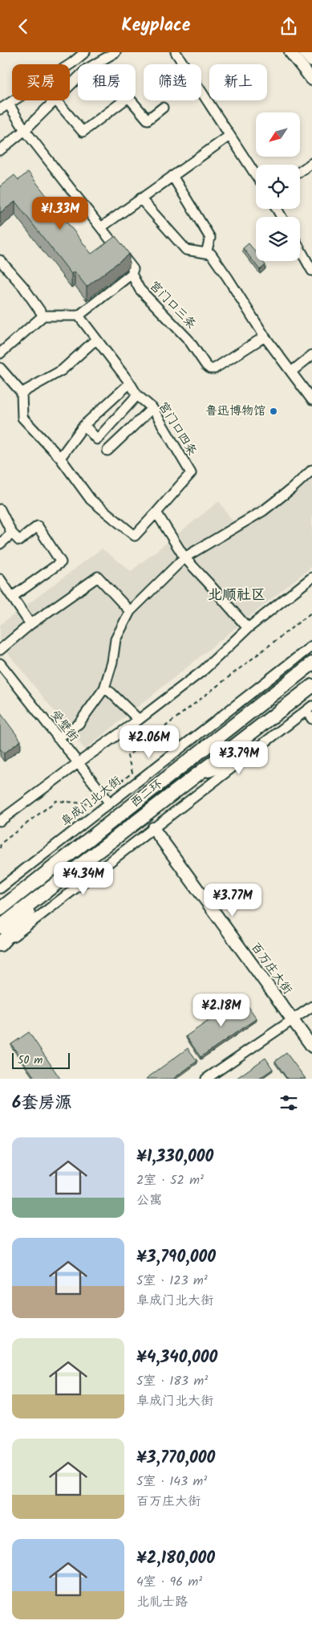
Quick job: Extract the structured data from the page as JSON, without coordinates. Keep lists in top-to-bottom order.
{
  "streets": {
    "highway": ["西二环"],
    "main road": ["百万庄大街"],
    "street": [
      "宫门口三条",
      "宫门口四条",
      "受壁街",
      "阜成门北大街"
    ]
  },
  "crossings": [
    ["受壁街", "阜成门北大街"]
  ],
  "districts": ["北顺社区"],
  "places": ["鲁迅博物馆"],
  "scale_bar": "50 m",
  "north": "bottom left",
  "page": {
    "header": "Keyplace",
    "chip": [
      "买房",
      "租房",
      "筛选",
      "新上"
    ],
    "price": [
      "¥1.33M",
      "¥2.06M",
      "¥3.79M",
      "¥4.34M",
      "¥3.77M",
      "¥2.18M"
    ],
    "scale": "50 m",
    "heading": "6套房源",
    "list": [
      {
        "name": "¥1,330,000",
        "note": "2室 · 52 m² · 公寓"
      },
      {
        "name": "¥3,790,000",
        "note": "5室 · 123 m² · 阜成门北大街"
      },
      {
        "name": "¥4,340,000",
        "note": "5室 · 183 m² · 阜成门北大街"
      },
      {
        "name": "¥3,770,000",
        "note": "5室 · 143 m² · 百万庄大街"
      },
      {
        "name": "¥2,180,000",
        "note": "4室 · 96 m² · 北礼士路"
      }
    ]
  }
}
